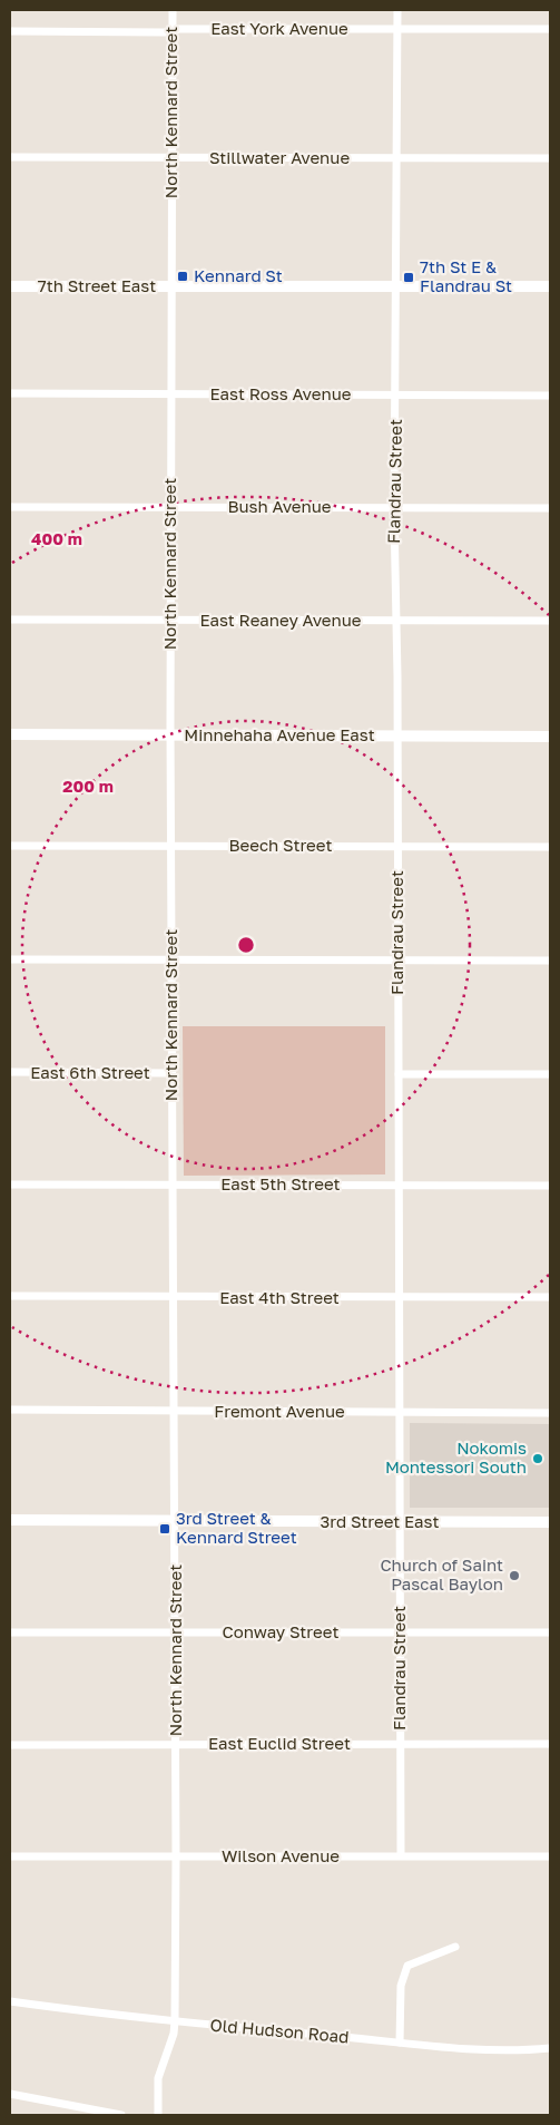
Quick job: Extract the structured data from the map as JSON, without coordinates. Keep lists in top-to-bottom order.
{
  "streets": {
    "street": [
      "East York Avenue",
      "North Kennard Street",
      "Stillwater Avenue",
      "7th Street East",
      "East Ross Avenue",
      "Flandrau Street",
      "Bush Avenue",
      "East Reaney Avenue",
      "Minnehaha Avenue East",
      "Beech Street",
      "East 6th Street",
      "East 5th Street",
      "East 4th Street",
      "Fremont Avenue",
      "3rd Street East",
      "Conway Street",
      "East Euclid Street",
      "Wilson Avenue",
      "Old Hudson Road"
    ]
  },
  "crossings": [
    ["East York Avenue", "North Kennard Street"],
    ["East York Avenue", "Flandrau Street"],
    ["North Kennard Street", "Stillwater Avenue"],
    ["North Kennard Street", "7th Street East"],
    ["North Kennard Street", "East Ross Avenue"],
    ["North Kennard Street", "Bush Avenue"],
    ["North Kennard Street", "East Reaney Avenue"],
    ["North Kennard Street", "Minnehaha Avenue East"],
    ["North Kennard Street", "Beech Street"],
    ["North Kennard Street", "East 6th Street"],
    ["North Kennard Street", "East 5th Street"],
    ["North Kennard Street", "East 4th Street"],
    ["North Kennard Street", "Fremont Avenue"],
    ["North Kennard Street", "3rd Street East"],
    ["North Kennard Street", "Conway Street"],
    ["North Kennard Street", "East Euclid Street"],
    ["North Kennard Street", "Wilson Avenue"],
    ["North Kennard Street", "Old Hudson Road"],
    ["Stillwater Avenue", "Flandrau Street"],
    ["7th Street East", "Flandrau Street"],
    ["East Ross Avenue", "Flandrau Street"],
    ["Flandrau Street", "Bush Avenue"],
    ["Flandrau Street", "East Reaney Avenue"],
    ["Flandrau Street", "Minnehaha Avenue East"],
    ["Flandrau Street", "Beech Street"],
    ["Flandrau Street", "East 5th Street"],
    ["Flandrau Street", "East 4th Street"],
    ["Flandrau Street", "Fremont Avenue"],
    ["Flandrau Street", "3rd Street East"],
    ["Flandrau Street", "Conway Street"],
    ["Flandrau Street", "East Euclid Street"],
    ["Flandrau Street", "Wilson Avenue"]
  ],
  "places": {
    "transit": ["Kennard St", "7th St E & Flandrau St", "3rd Street & Kennard Street"],
    "other": ["Nokomis Montessori South", "Church of Saint Pascal Baylon"]
  },
  "rings": ["400 m", "200 m"]
}
